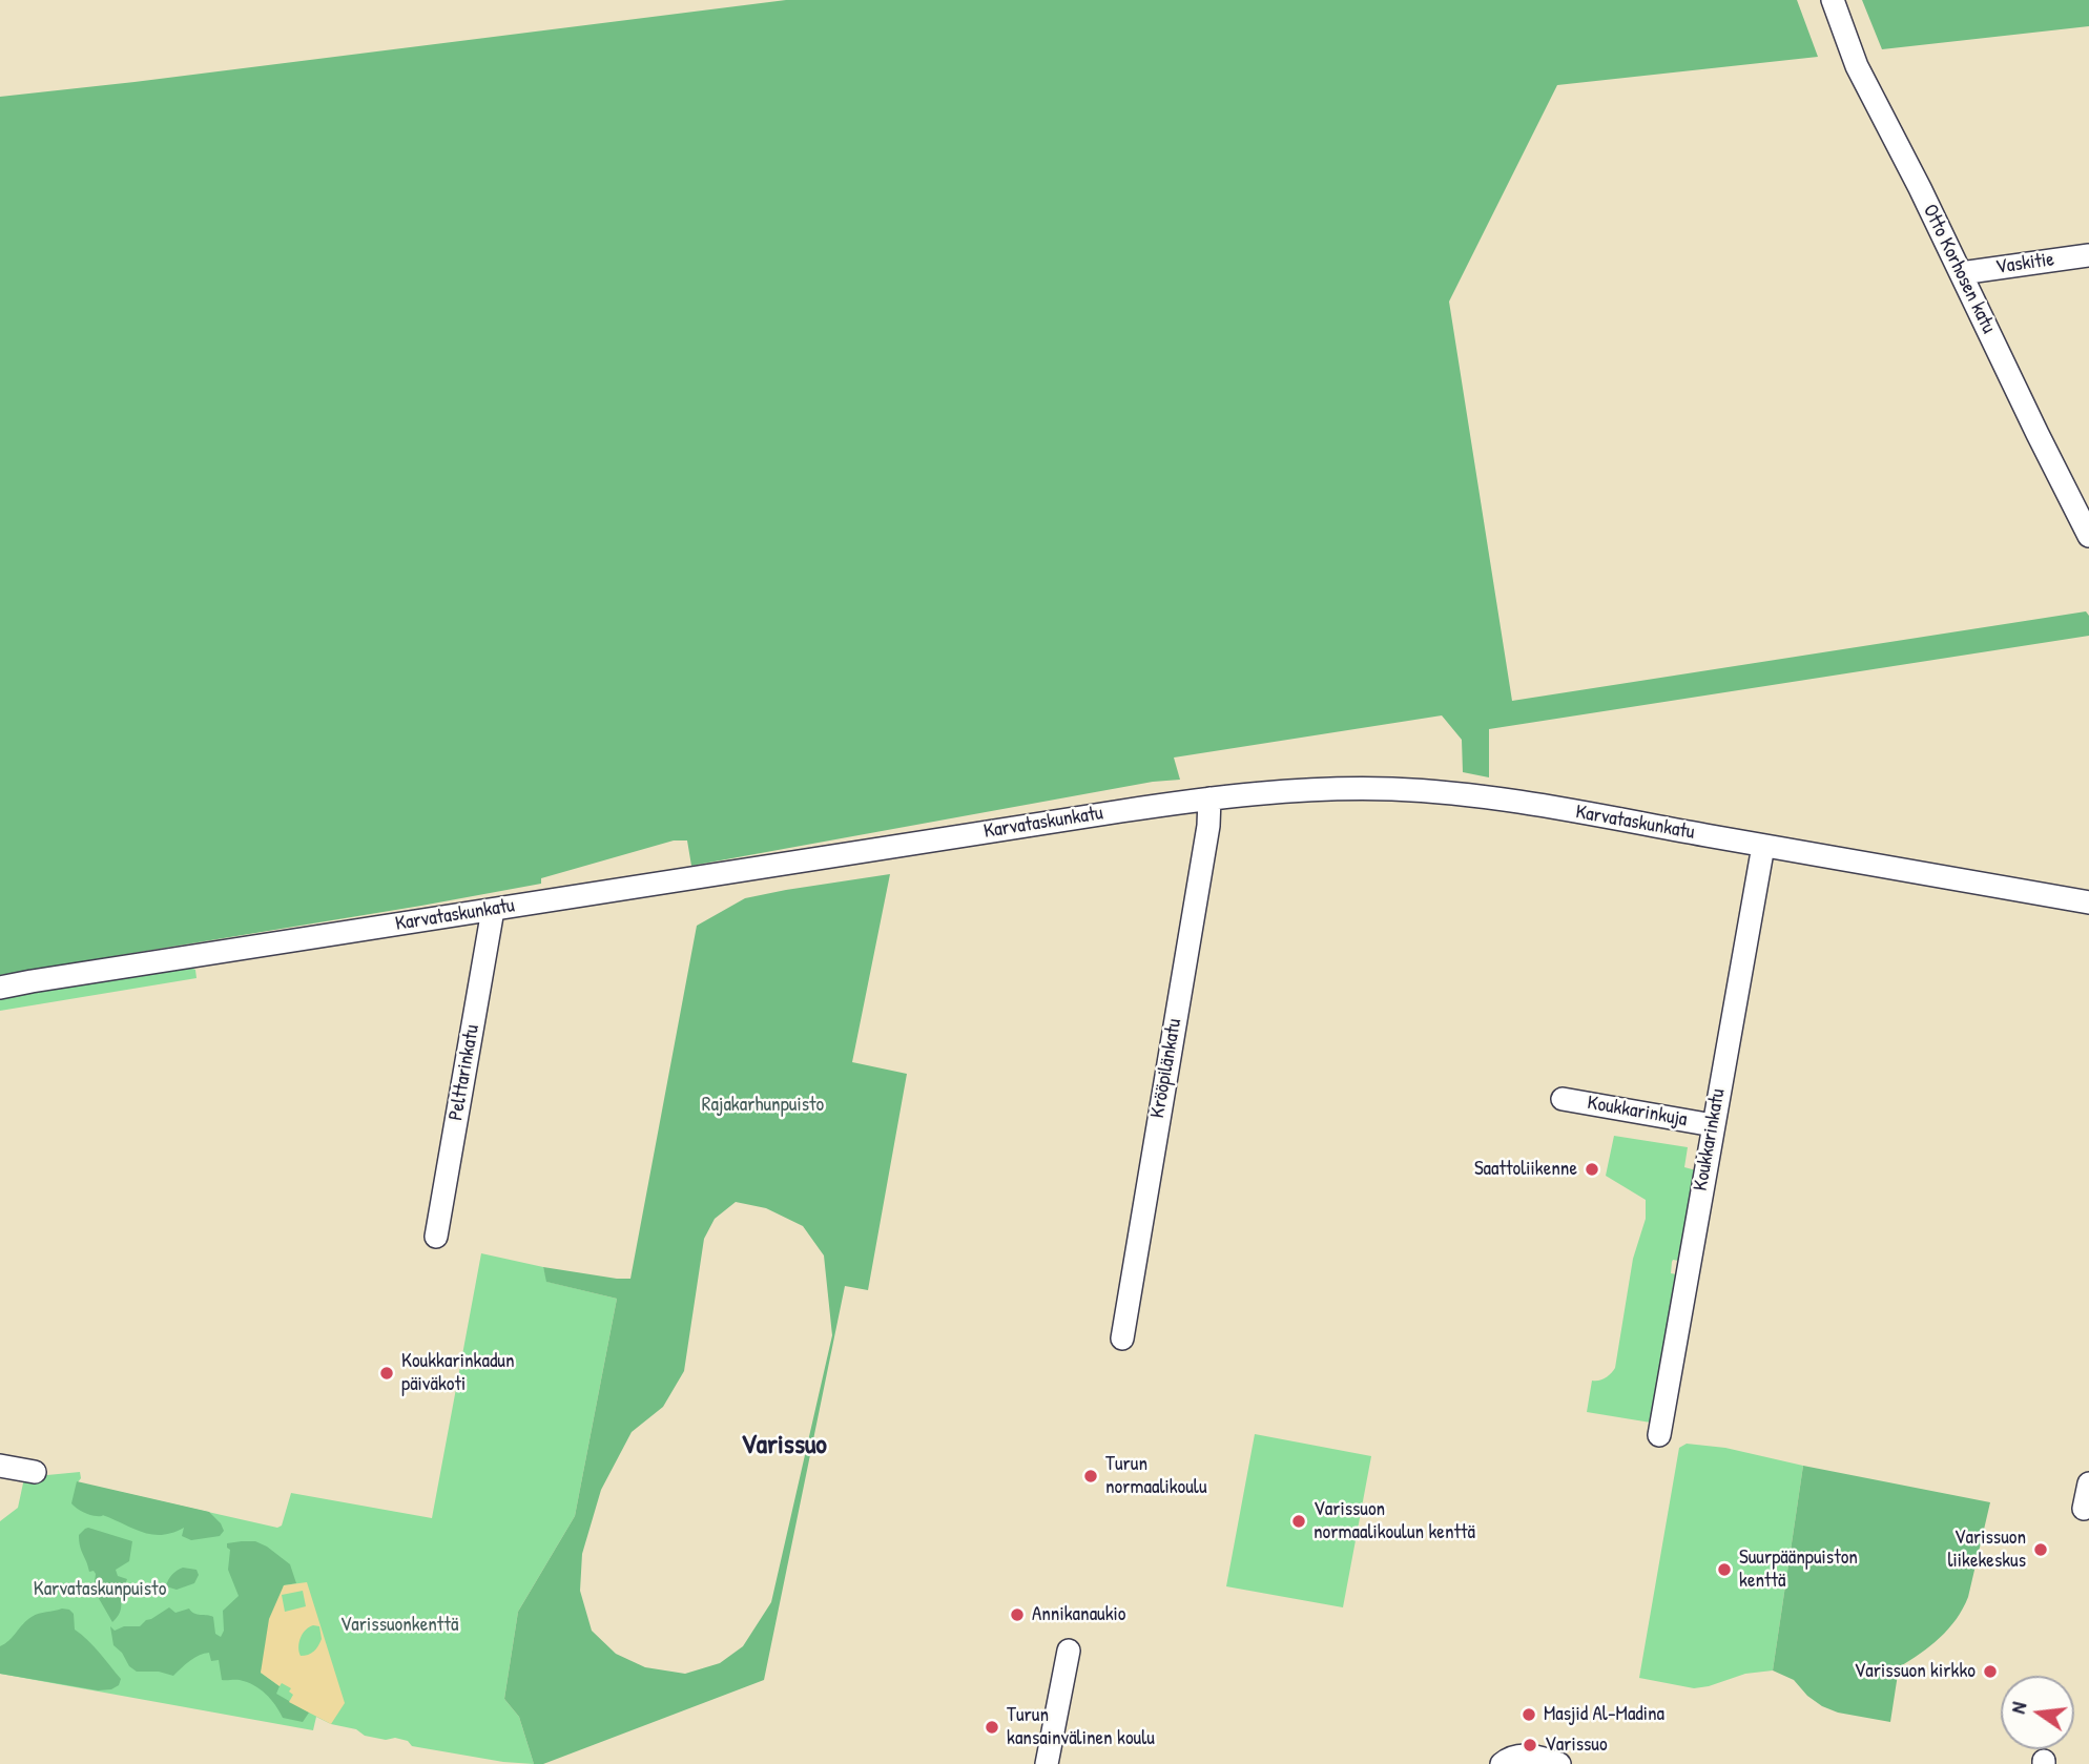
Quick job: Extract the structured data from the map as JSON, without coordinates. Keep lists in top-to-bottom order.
{
  "streets": {
    "street": [
      "Vaskitie",
      "Otto Korhosen katu",
      "Karvataskunkatu",
      "Krööpilänkatu",
      "Pelttarinkatu",
      "Koukkarinkuja",
      "Koukkarinkatu"
    ]
  },
  "crossings": [
    ["Vaskitie", "Otto Korhosen katu"],
    ["Karvataskunkatu", "Krööpilänkatu"],
    ["Karvataskunkatu", "Pelttarinkatu"],
    ["Karvataskunkatu", "Koukkarinkatu"],
    ["Koukkarinkuja", "Koukkarinkatu"]
  ],
  "districts": ["Varissuo"],
  "parks": ["Rajakarhunpuisto", "Karvataskunpuisto", "Varissuonkenttä"],
  "places": [
    "Saattoliikenne",
    "Koukkarinkadun päiväkoti",
    "Turun normaalikoulu",
    "Varissuon normaalikoulun kenttä",
    "Varissuon liikekeskus",
    "Suurpäänpuiston kenttä",
    "Annikanaukio",
    "Varissuon kirkko",
    "Masjid Al-Madina",
    "Turun kansainvälinen koulu",
    "Varissuo"
  ],
  "north": "left"
}
